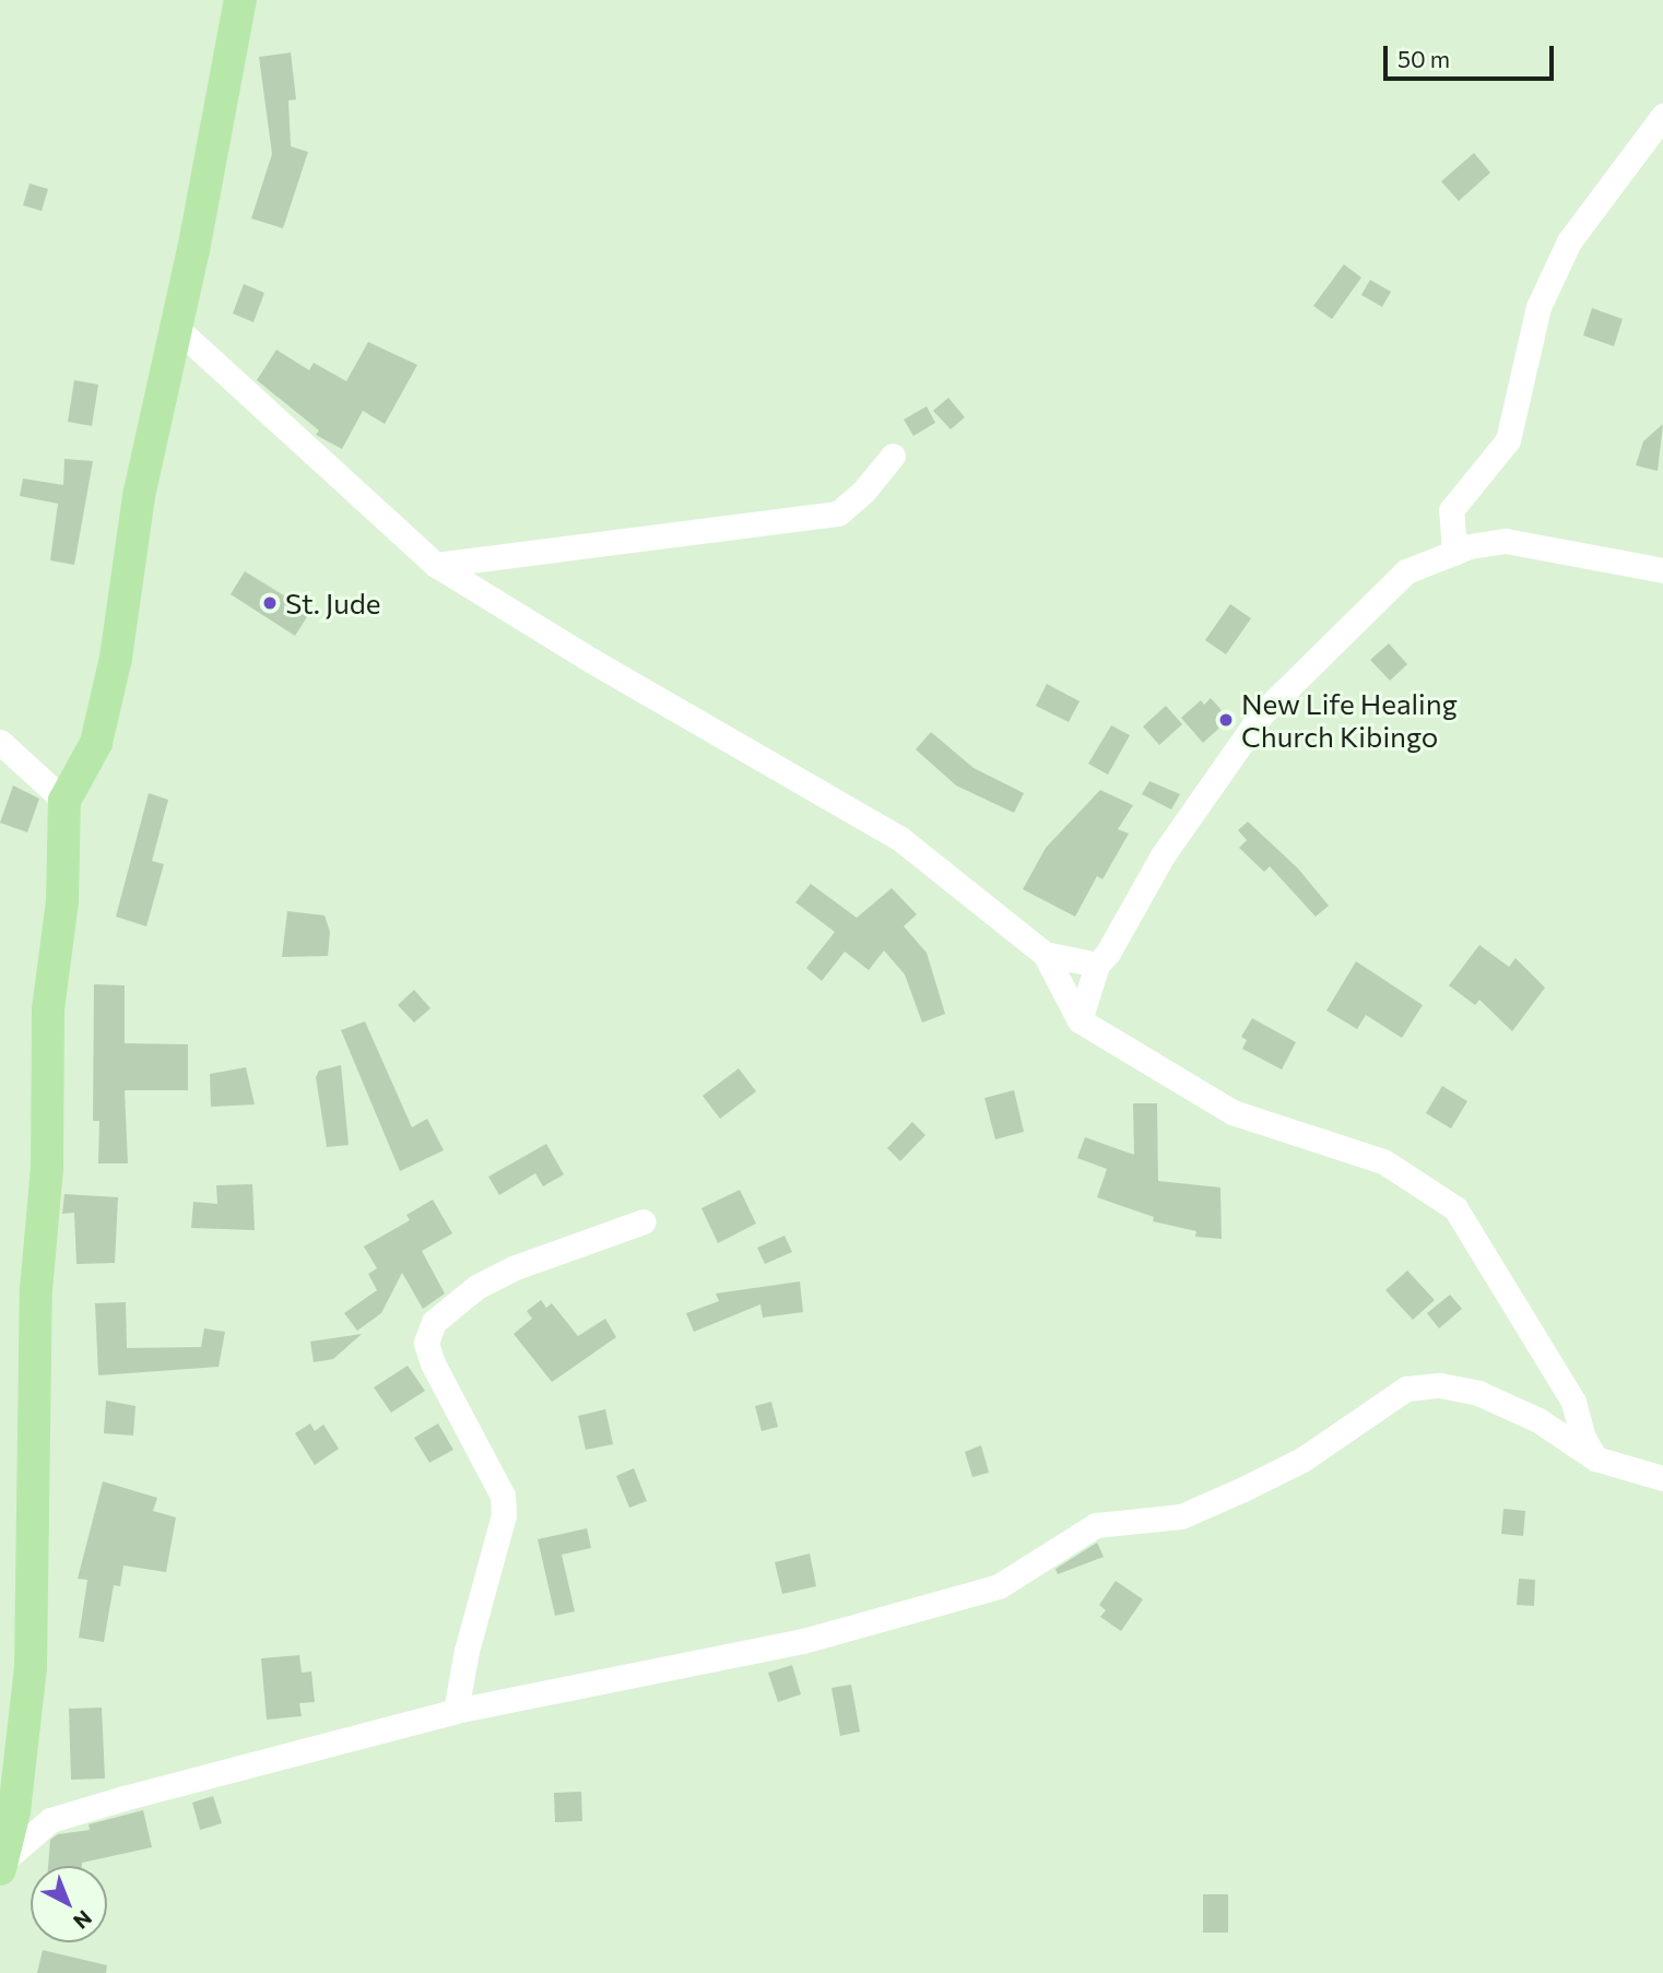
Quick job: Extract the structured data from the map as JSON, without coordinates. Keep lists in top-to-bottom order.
{
  "places": ["St. Jude", "New Life Healing Church Kibingo"],
  "scale_bar": "50 m",
  "north": "bottom right"
}
